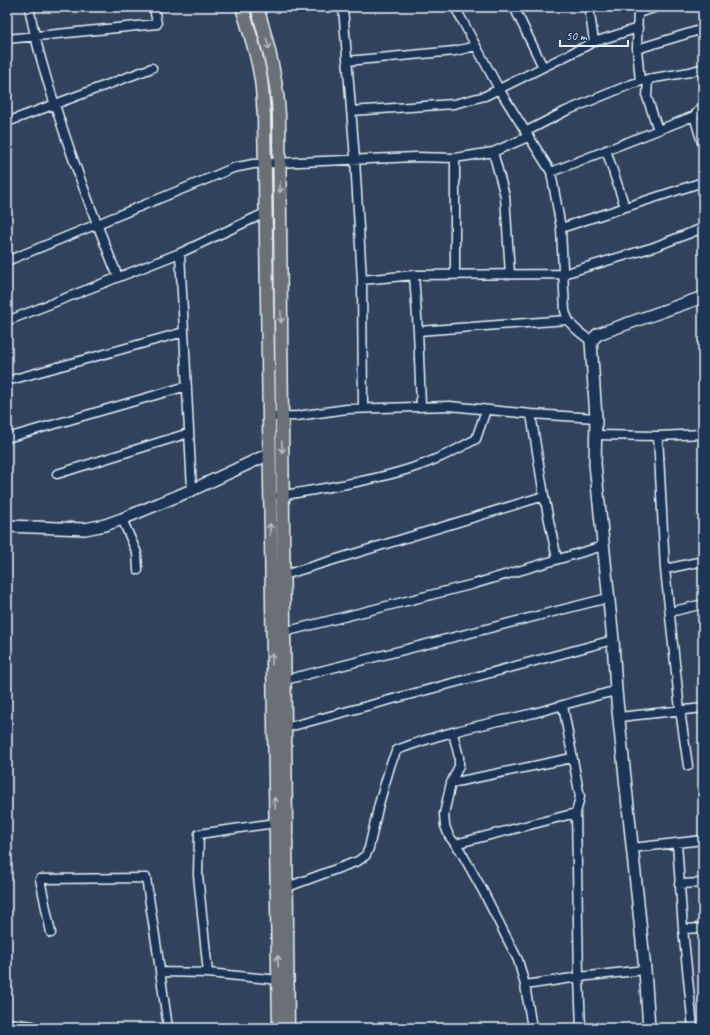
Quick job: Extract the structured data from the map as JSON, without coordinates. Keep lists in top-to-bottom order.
{
  "scale_bar": "50 m"
}
